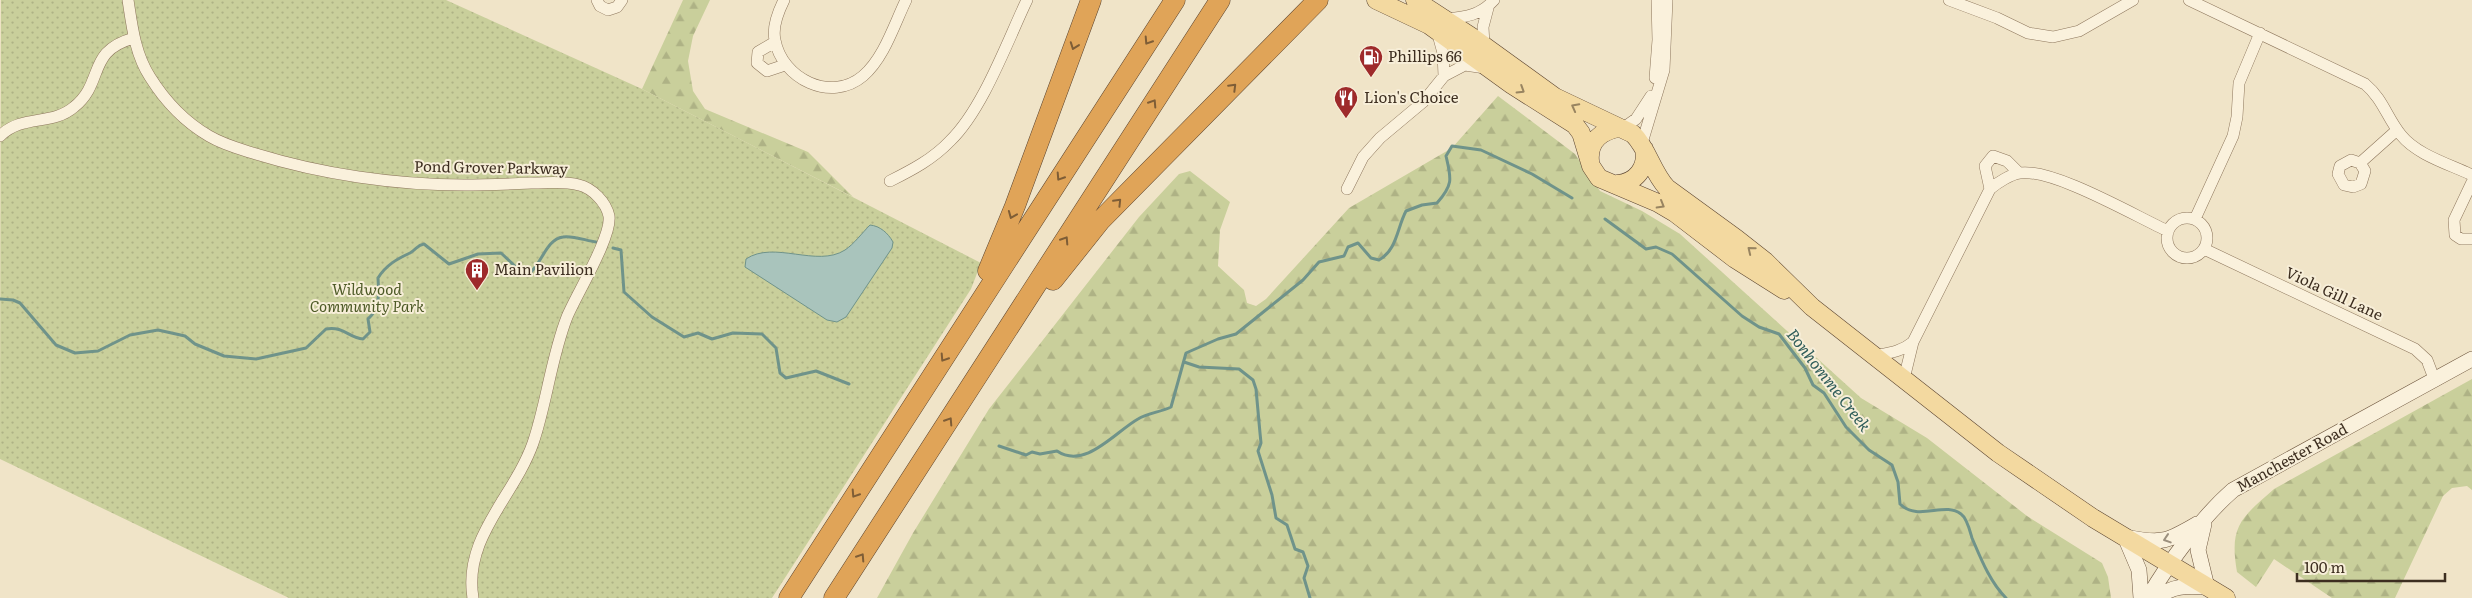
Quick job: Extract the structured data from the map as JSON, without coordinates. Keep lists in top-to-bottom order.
{
  "streets": {
    "street": ["Pond Grover Parkway", "Viola Gill Lane", "Manchester Road"]
  },
  "crossings": [
    ["Viola Gill Lane", "Manchester Road"]
  ],
  "water": ["Bonhomme Creek"],
  "parks": ["Wildwood Community Park"],
  "places": {
    "fuel station": ["Phillips 66"],
    "restaurant": ["Lion's Choice"],
    "building": ["Main Pavilion"]
  },
  "scale_bar": "100 m"
}
